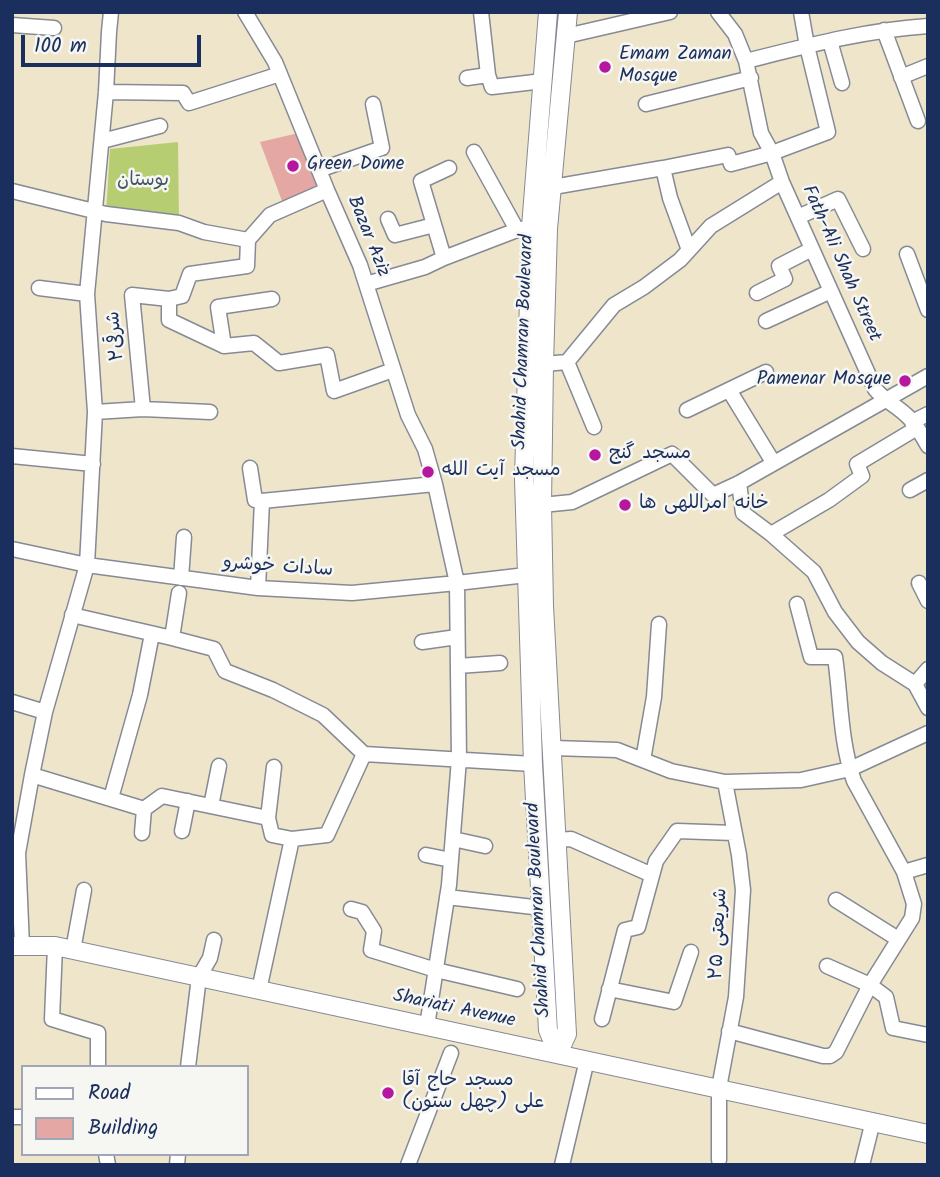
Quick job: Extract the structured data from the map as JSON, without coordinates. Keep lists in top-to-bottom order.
{
  "streets": {
    "main road": ["Shahid Chamran Boulevard", "Shariati Avenue"],
    "street": [
      "Bazar Aziz",
      "Fath-Ali Shah Street",
      "شرقی۲",
      "سادات خوشرو",
      "شریعتی ۲۵"
    ]
  },
  "crossings": [
    ["Bazar Aziz", "سادات خوشرو"],
    ["Bazar Aziz", "Shariati Avenue"],
    ["Shahid Chamran Boulevard", "سادات خوشرو"],
    ["Shahid Chamran Boulevard", "Shariati Avenue"],
    ["شریعتی ۲۵", "Shariati Avenue"]
  ],
  "parks": ["بوستان"],
  "places": [
    "Emam Zaman Mosque",
    "Green Dome",
    "Pamenar Mosque",
    "مسجد گنج",
    "مسجد آیت الله",
    "خانه امراللهی ها",
    "مسجد حاج آقا علی (چهل ستون)"
  ],
  "legend": ["Road", "Building"],
  "scale_bar": "100 m"
}
